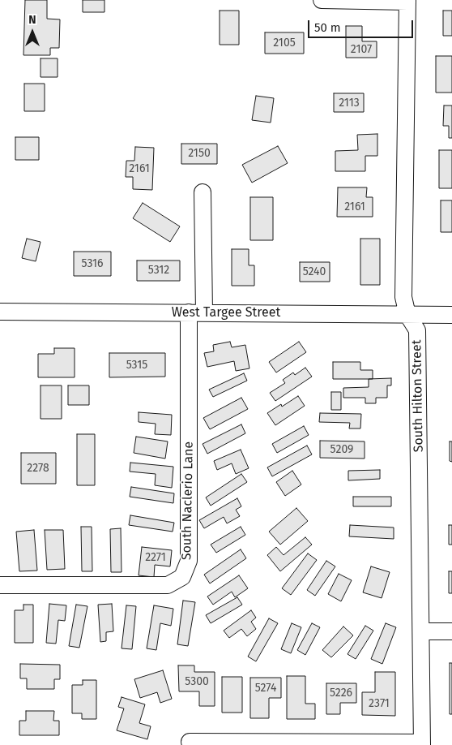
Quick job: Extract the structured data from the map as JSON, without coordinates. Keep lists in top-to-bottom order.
{
  "streets": {
    "street": ["West Targee Street", "South Hilton Street", "South Naclerio Lane"]
  },
  "crossings": [
    ["West Targee Street", "South Hilton Street"],
    ["West Targee Street", "South Naclerio Lane"]
  ],
  "house_numbers": [
    "2105",
    "2107",
    "2113",
    "2150",
    "2161",
    "2161",
    "5316",
    "5312",
    "5240",
    "5315",
    "5209",
    "2278",
    "2271",
    "5300",
    "5274",
    "5226",
    "2371"
  ],
  "scale_bar": "50 m",
  "north": "top"
}
